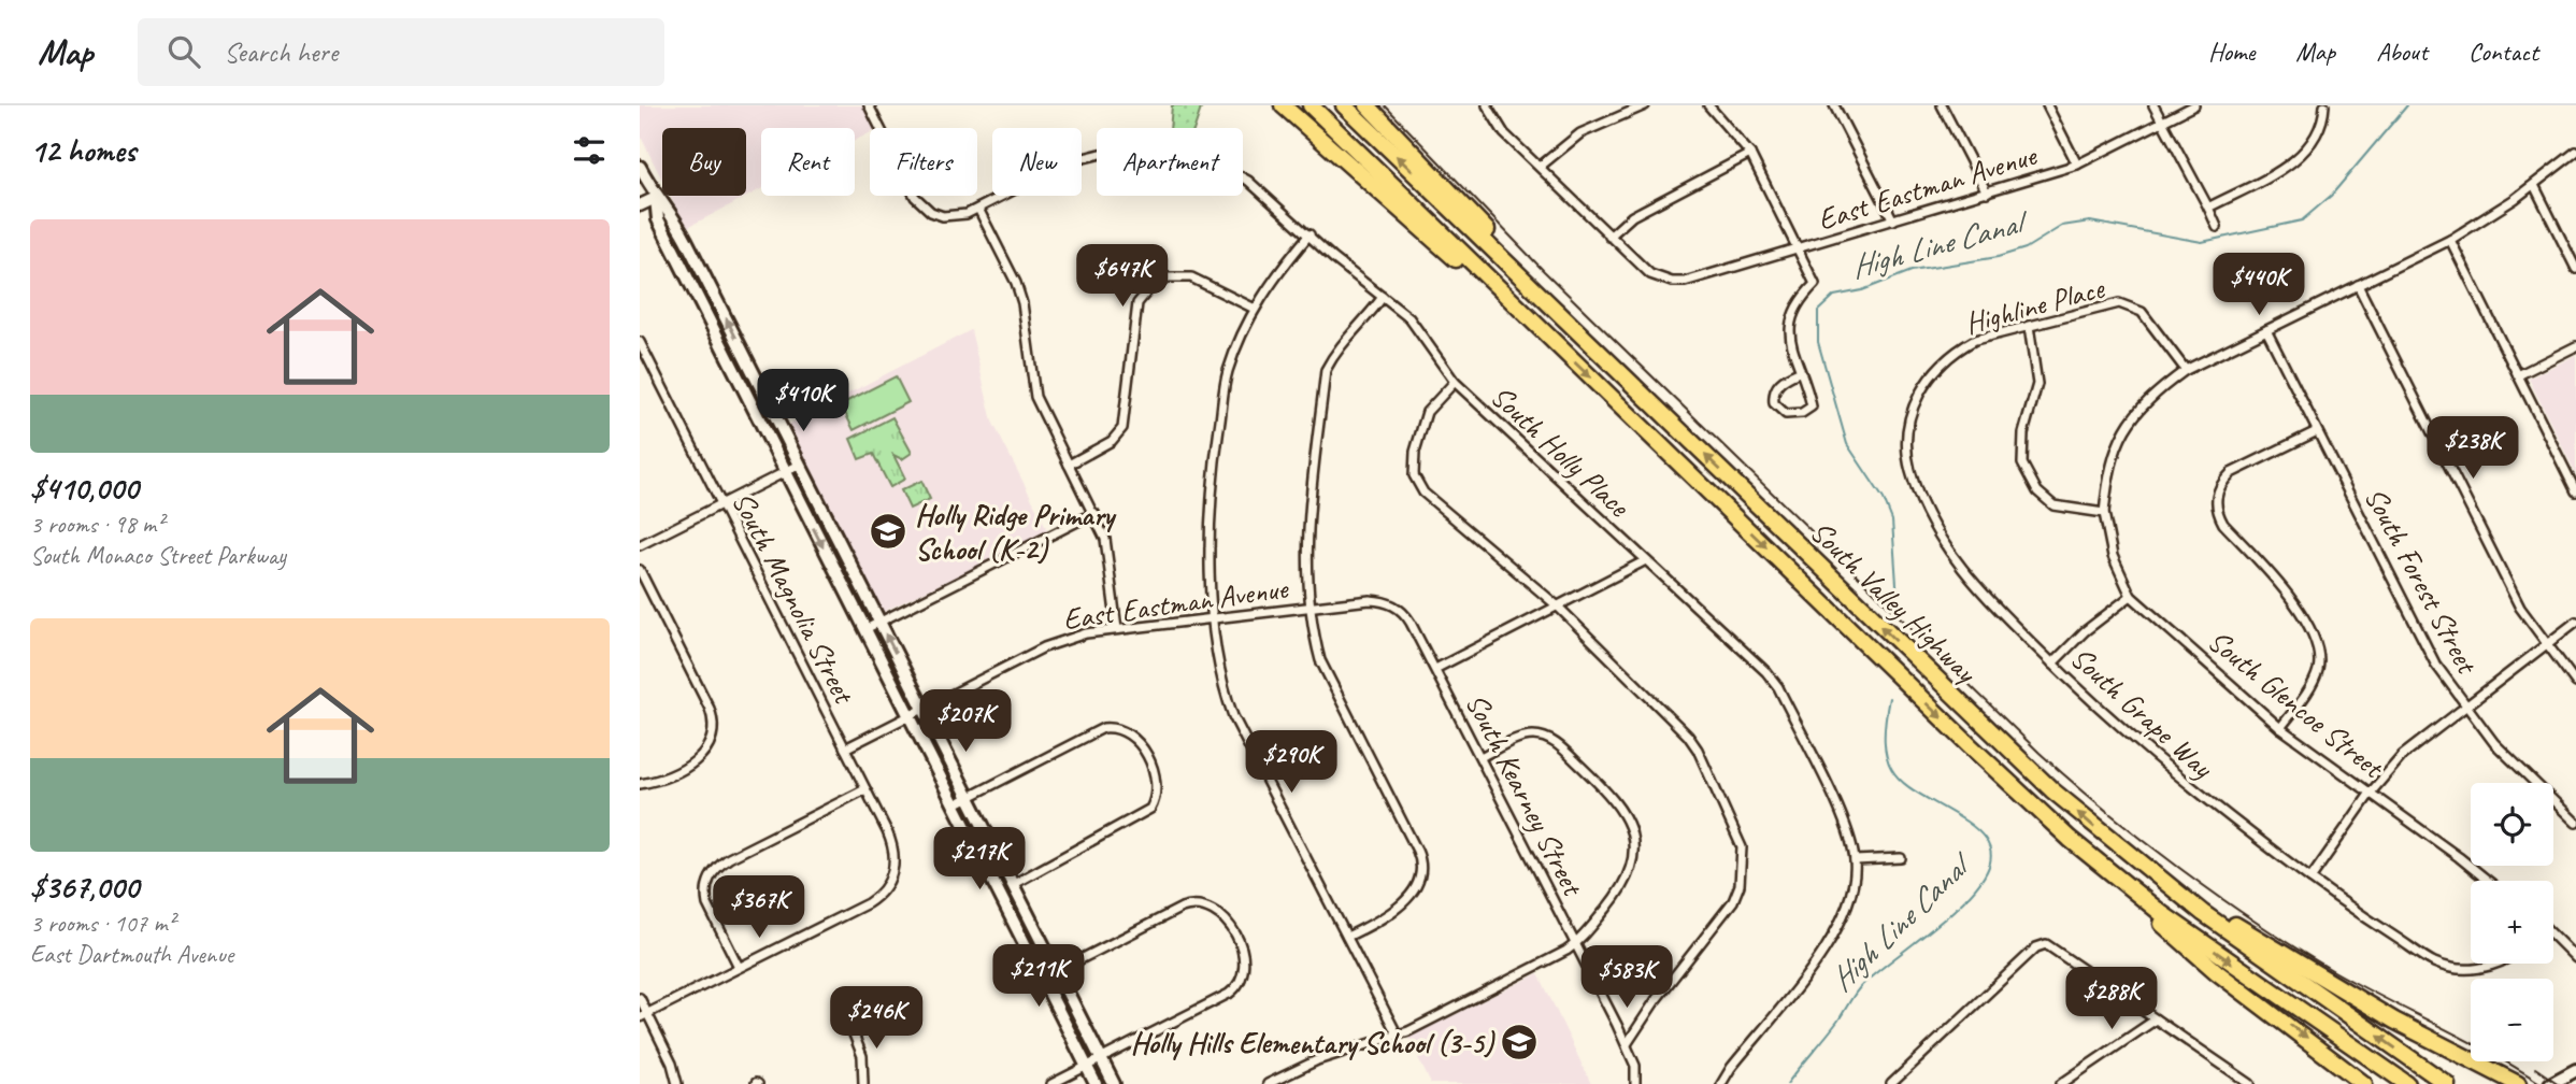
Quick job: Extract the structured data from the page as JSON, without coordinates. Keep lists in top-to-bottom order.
{
  "streets": {
    "highway": ["South Valley Highway"],
    "street": [
      "East Eastman Avenue",
      "Highline Place",
      "South Holly Place",
      "South Forest Street",
      "South Magnolia Street",
      "South Glencoe Street",
      "South Grape Way",
      "South Kearney Street"
    ]
  },
  "crossings": [
    ["East Eastman Avenue", "South Magnolia Street"],
    ["East Eastman Avenue", "South Kearney Street"],
    ["Highline Place", "South Glencoe Street"],
    ["Highline Place", "South Grape Way"],
    ["South Forest Street", "South Glencoe Street"]
  ],
  "water": ["High Line Canal"],
  "places": {
    "school or university": ["Holly Ridge Primary School (K-2)", "Holly Hills Elementary School (3-5)"]
  },
  "page": {
    "header": "Map",
    "search": "Search here",
    "nav": [
      "Home",
      "Map",
      "About",
      "Contact"
    ],
    "heading": "12 homes",
    "chip": [
      "Buy",
      "Rent",
      "Filters",
      "New",
      "Apartment"
    ],
    "list": [
      {
        "name": "$410,000",
        "note": "3 rooms · 98 m² · South Monaco Street Parkway"
      },
      {
        "name": "$367,000",
        "note": "3 rooms · 107 m² · East Dartmouth Avenue"
      }
    ],
    "price": [
      "$647K",
      "$440K",
      "$410K",
      "$238K",
      "$207K",
      "$290K",
      "$217K",
      "$367K",
      "$211K",
      "$583K",
      "$288K",
      "$246K"
    ],
    "map_buttons": ["+", "−"]
  }
}
